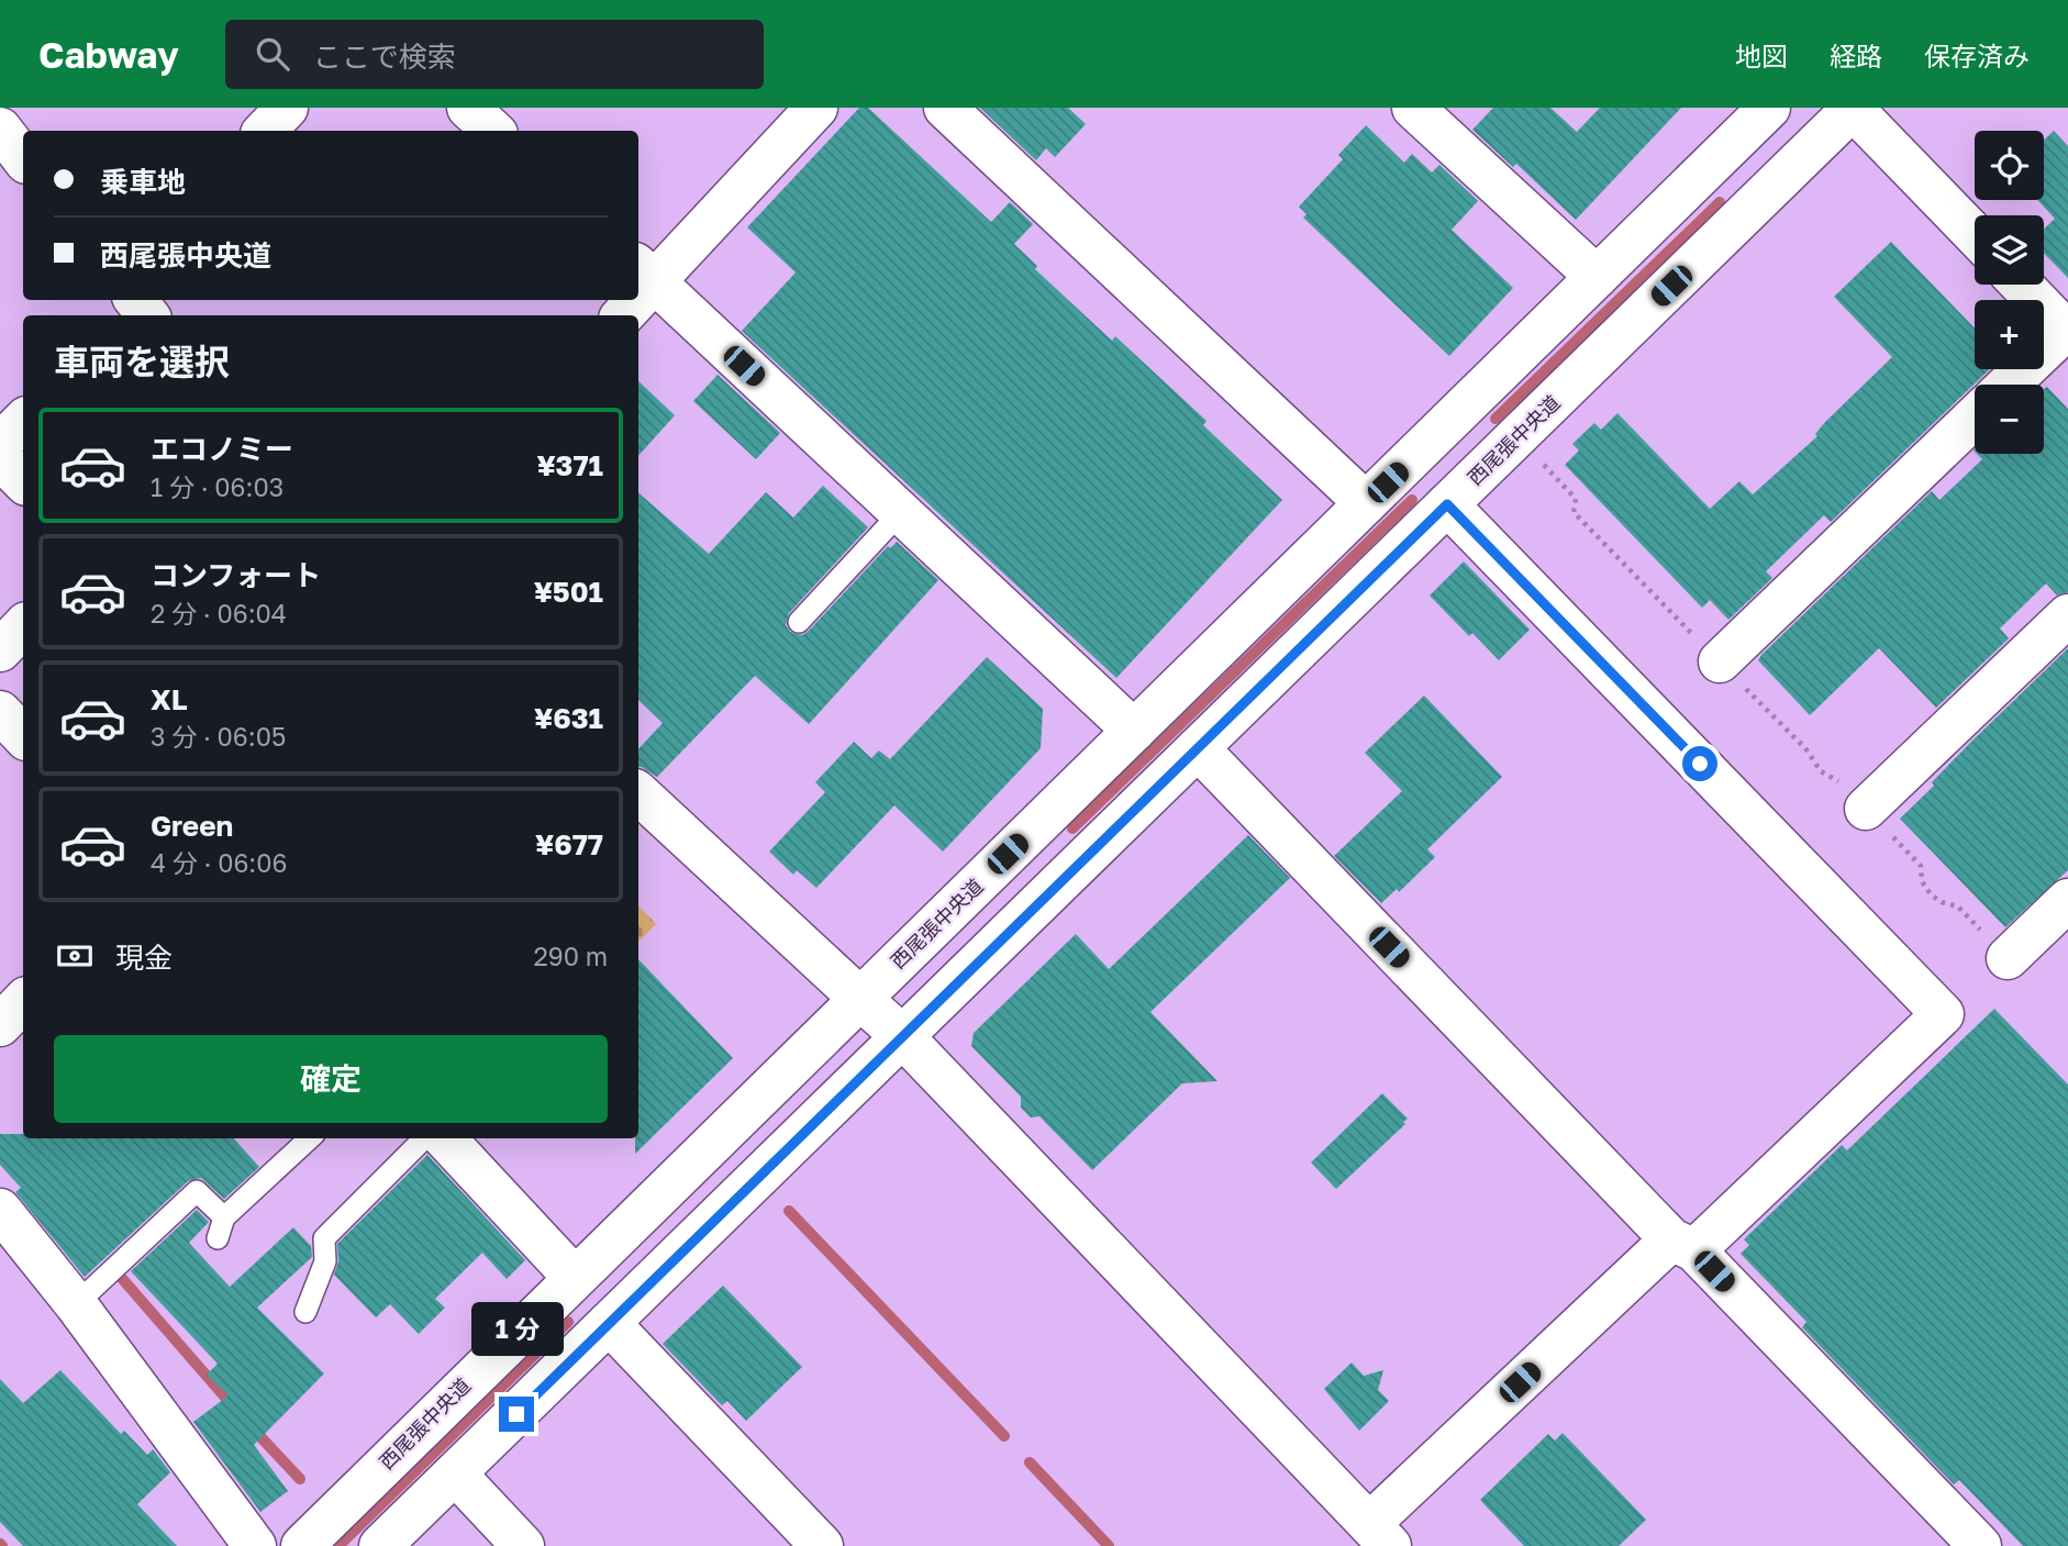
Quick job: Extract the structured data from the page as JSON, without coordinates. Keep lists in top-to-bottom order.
{
  "streets": {
    "street": ["西尾張中央道"]
  },
  "page": {
    "header": "Cabway",
    "search": "ここで検索",
    "nav": ["地図", "経路", "保存済み"],
    "map_buttons": ["+", "−"],
    "banner": ["乗車地", "西尾張中央道"],
    "heading": "車両を選択",
    "list": [
      {
        "name": "エコノミー",
        "note": "1 分 · 06:03",
        "value": "¥371"
      },
      {
        "name": "コンフォート",
        "note": "2 分 · 06:04",
        "value": "¥501"
      },
      {
        "name": "XL",
        "note": "3 分 · 06:05",
        "value": "¥631"
      },
      {
        "name": "Green",
        "note": "4 分 · 06:06",
        "value": "¥677"
      }
    ],
    "pay": ["現金", "290 m"],
    "buttons": "確定",
    "bubble": "1 分"
  }
}
